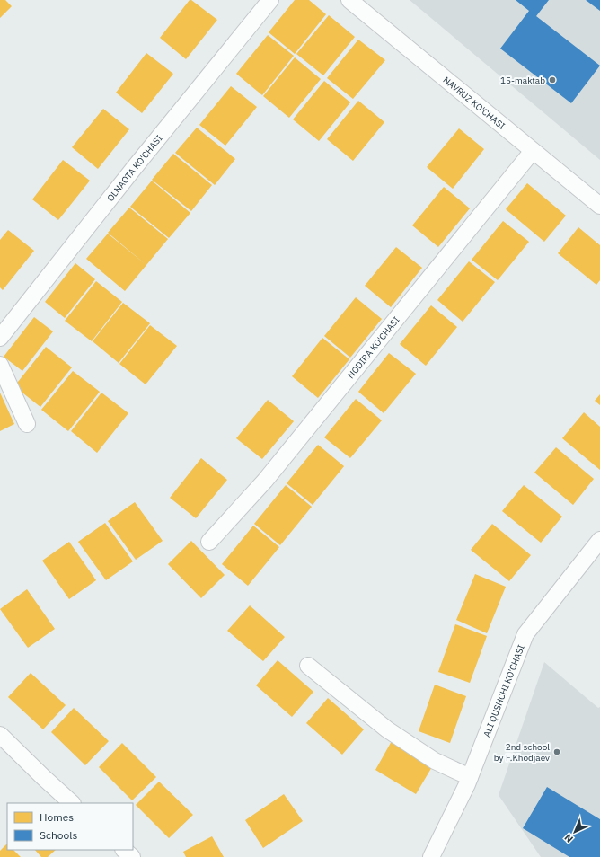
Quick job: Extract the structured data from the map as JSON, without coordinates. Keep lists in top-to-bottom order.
{
  "streets": {
    "street": [
      "NAVRUZ KO'CHASI",
      "OLNAOTA KO'CHASI",
      "NODIRA KO'CHASI",
      "ALI QUSHCHI KO'CHASI"
    ]
  },
  "crossings": [
    ["NAVRUZ KO'CHASI", "NODIRA KO'CHASI"]
  ],
  "places": ["15-maktab", "2nd school by F.Khodjaev"],
  "legend": ["Homes", "Schools"],
  "north": "bottom left"
}
